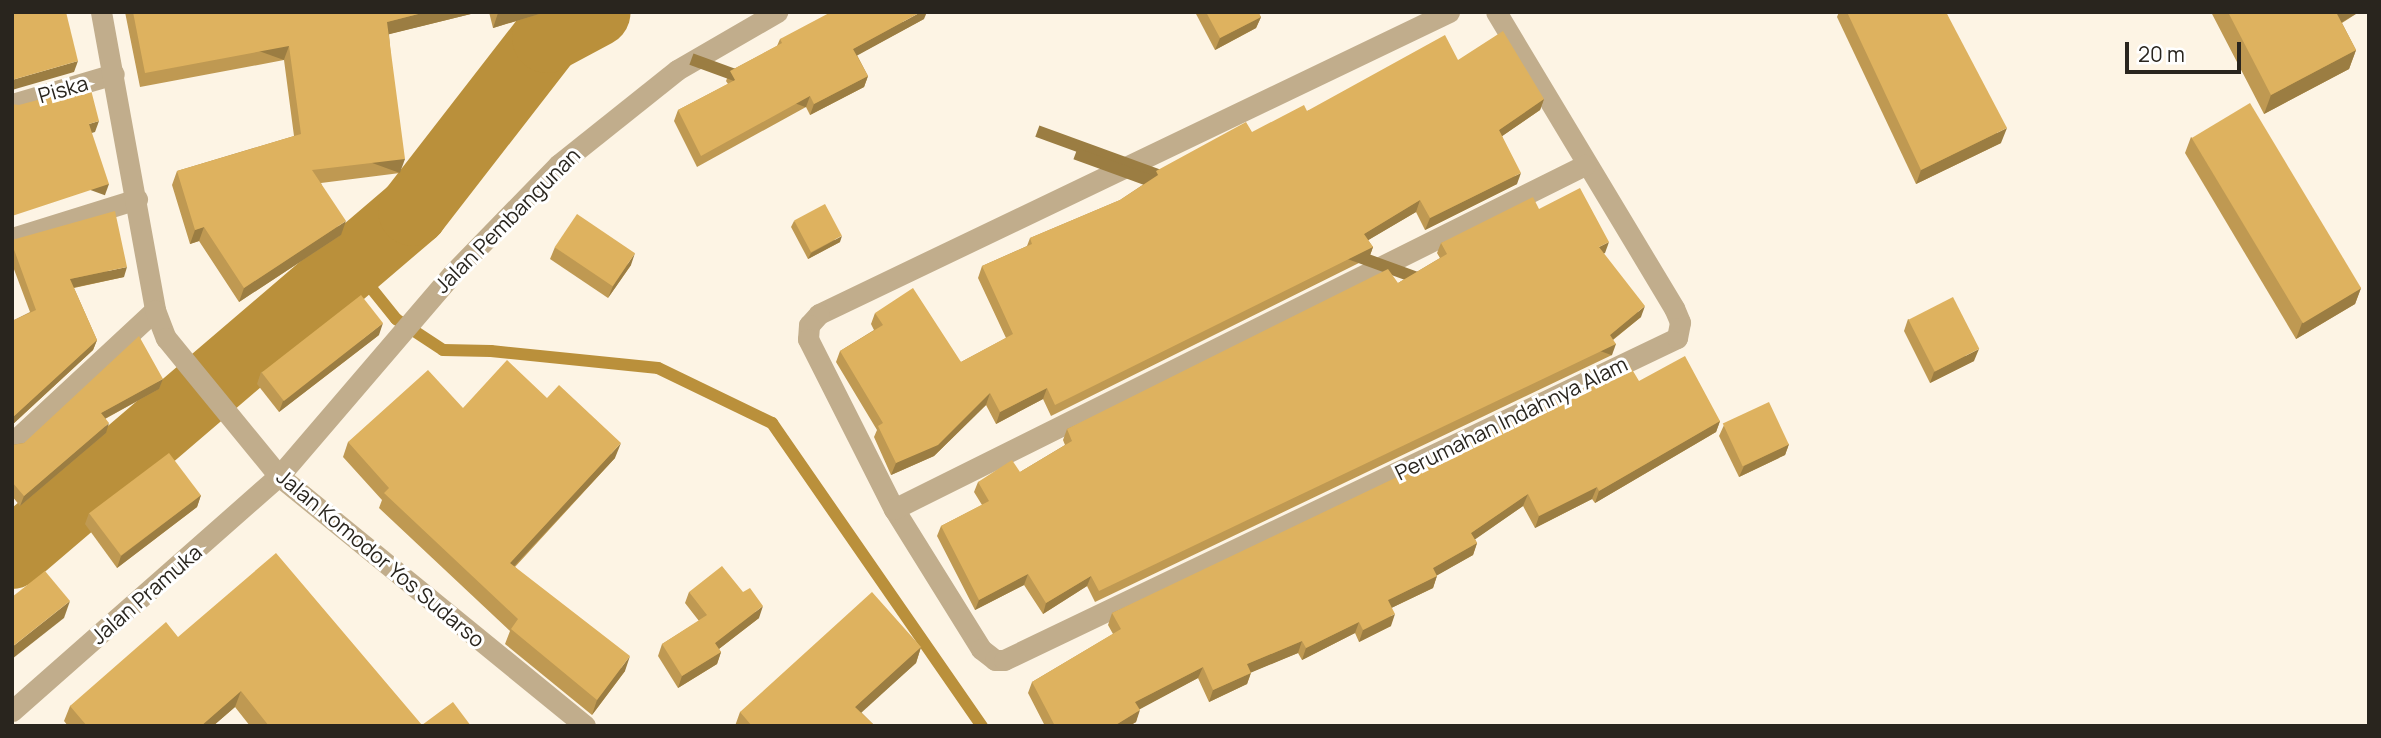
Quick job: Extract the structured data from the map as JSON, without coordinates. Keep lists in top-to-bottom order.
{
  "streets": {
    "street": [
      "Piska",
      "Jalan Pembangunan",
      "Perumahan Indahnya Alam",
      "Jalan Komodor Yos Sudarso",
      "Jalan Pramuka"
    ]
  },
  "crossings": [
    ["Piska", "Jalan Komodor Yos Sudarso"],
    ["Jalan Pembangunan", "Jalan Komodor Yos Sudarso"],
    ["Jalan Pembangunan", "Jalan Pramuka"],
    ["Jalan Komodor Yos Sudarso", "Jalan Pramuka"]
  ],
  "scale_bar": "20 m"
}
